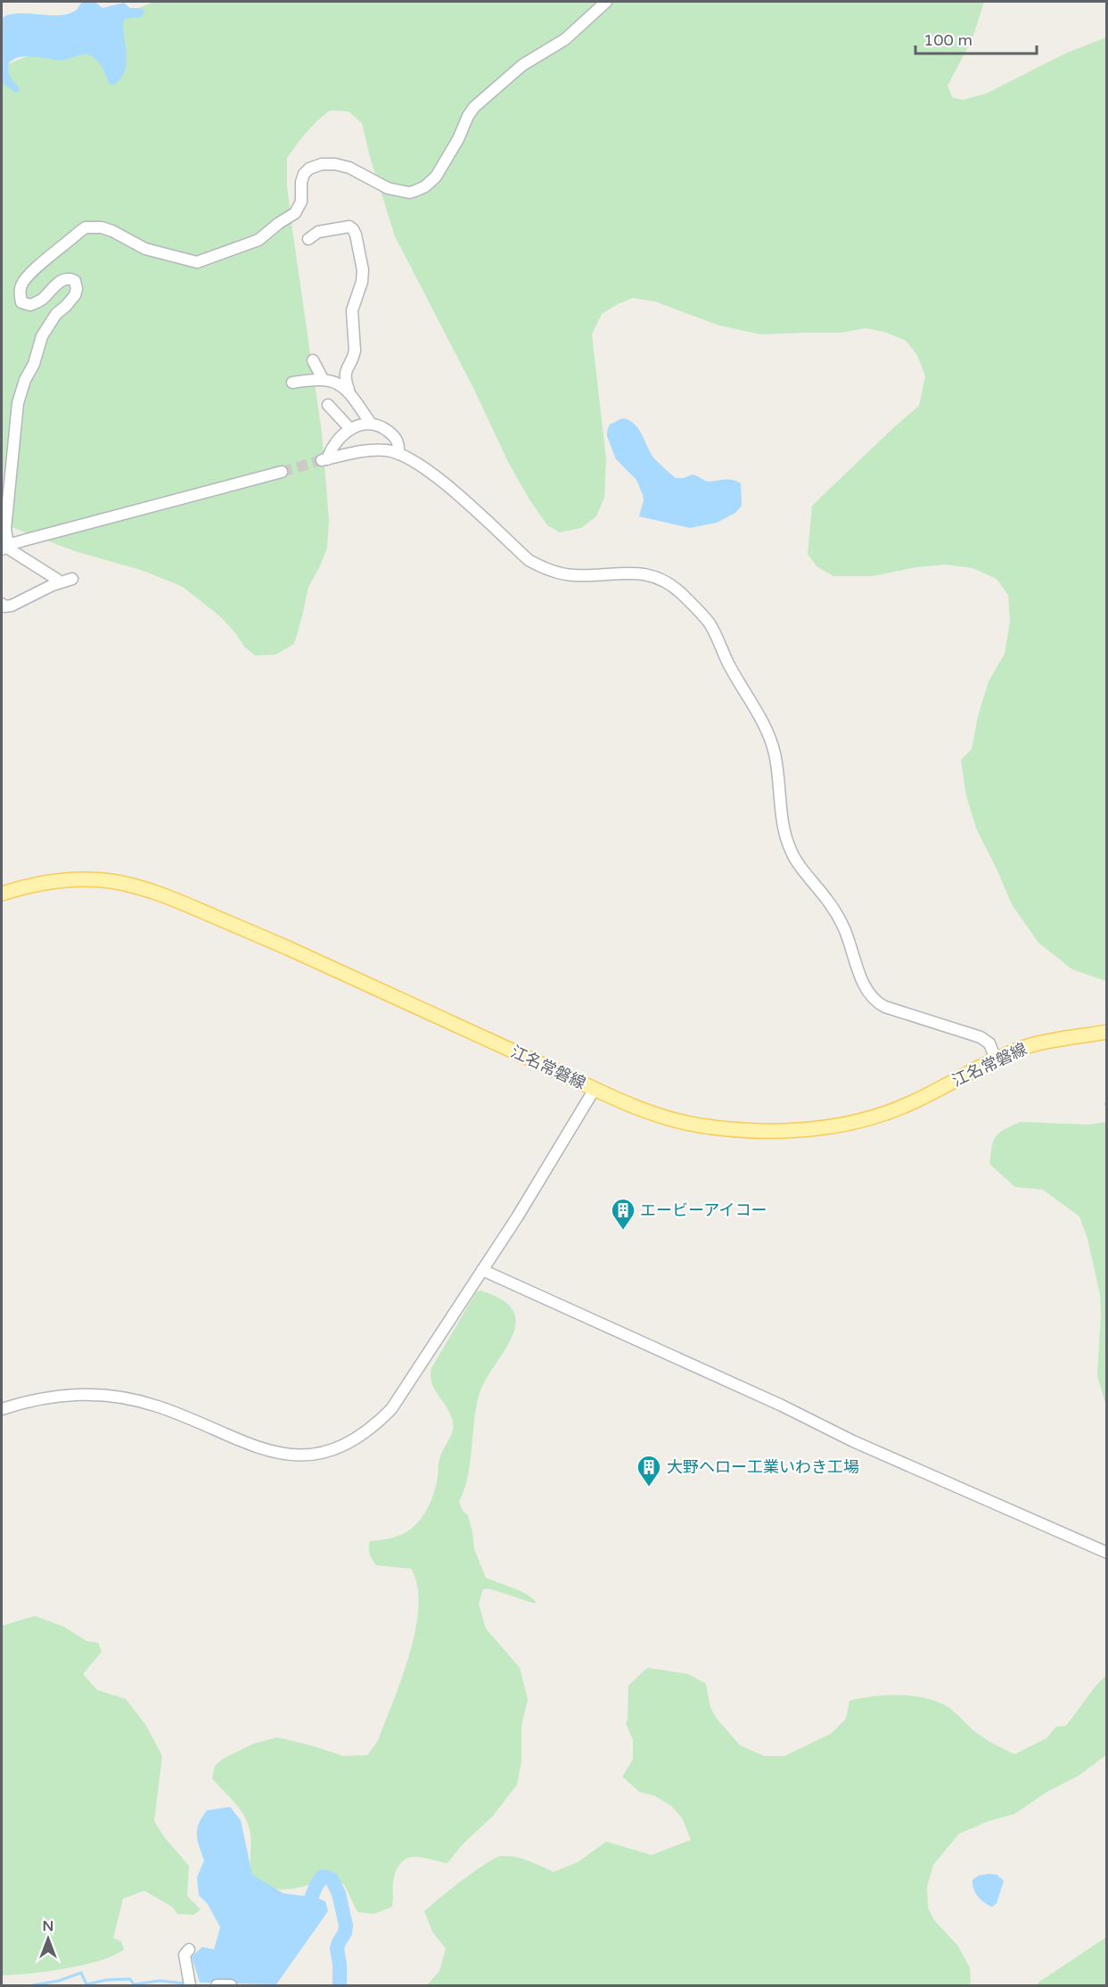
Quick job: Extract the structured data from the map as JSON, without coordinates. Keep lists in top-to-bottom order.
{
  "streets": {
    "main road": ["江名常磐線"]
  },
  "places": {
    "building": ["エービーアイコー", "大野ヘロー工業いわき工場"]
  },
  "scale_bar": "100 m",
  "north": "top"
}
